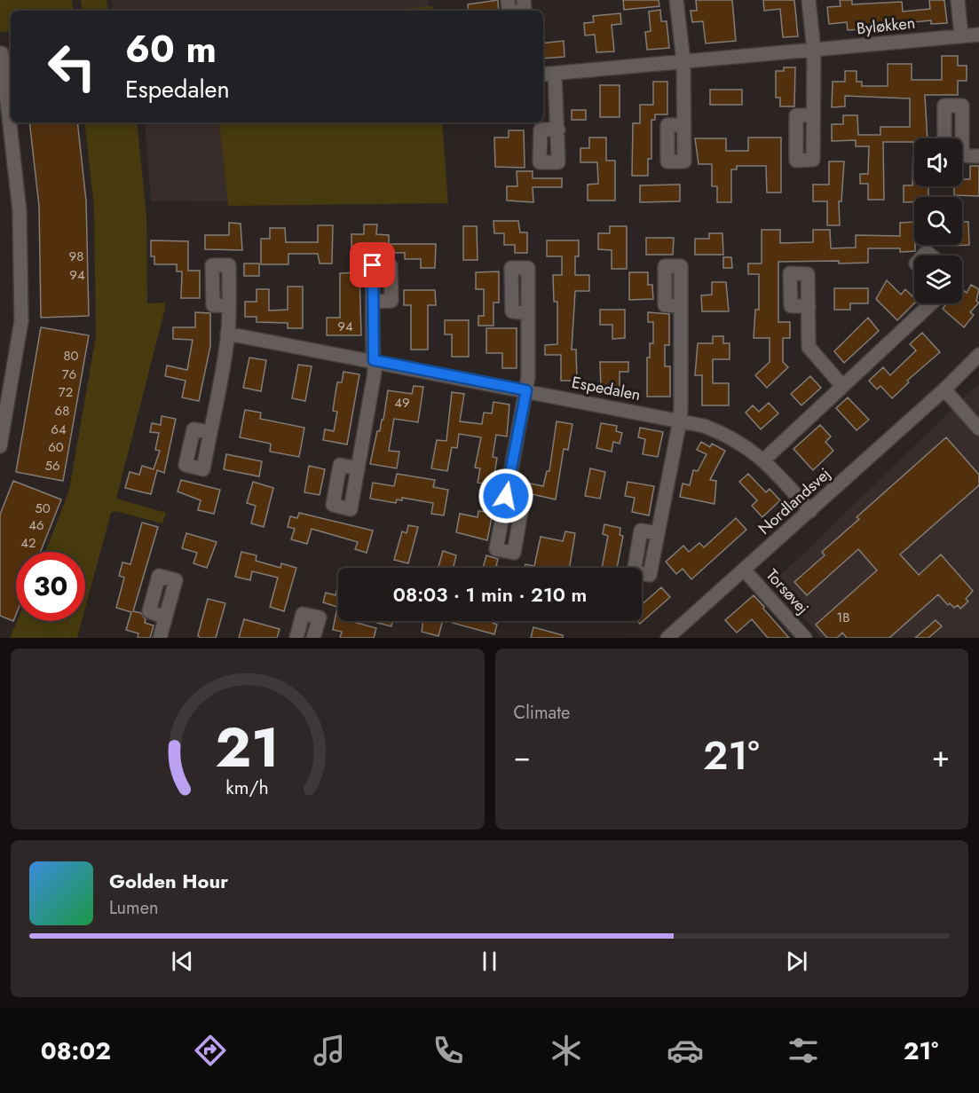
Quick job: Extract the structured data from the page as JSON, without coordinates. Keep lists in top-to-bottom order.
{
  "streets": {
    "street": [
      "Byløkken",
      "Espedalen",
      "Nordlandsvej",
      "Torsøvej"
    ]
  },
  "crossings": [
    ["Espedalen", "Nordlandsvej"],
    ["Nordlandsvej", "Torsøvej"]
  ],
  "house_numbers": [
    "98",
    "94",
    "94",
    "80",
    "76",
    "72",
    "49",
    "68",
    "64",
    "60",
    "56",
    "50",
    "46",
    "42",
    "1B"
  ],
  "page": {
    "turn": ["60 m", "Espedalen"],
    "limit": "30",
    "trip": "08:03 · 1 min · 210 m",
    "tile": "Climate",
    "heat": ["−", "21°", "+"],
    "song": ["Golden Hour", "Lumen"],
    "tabs": ["08:02", "21°"],
    "gauge": ["21", "km/h"]
  }
}
